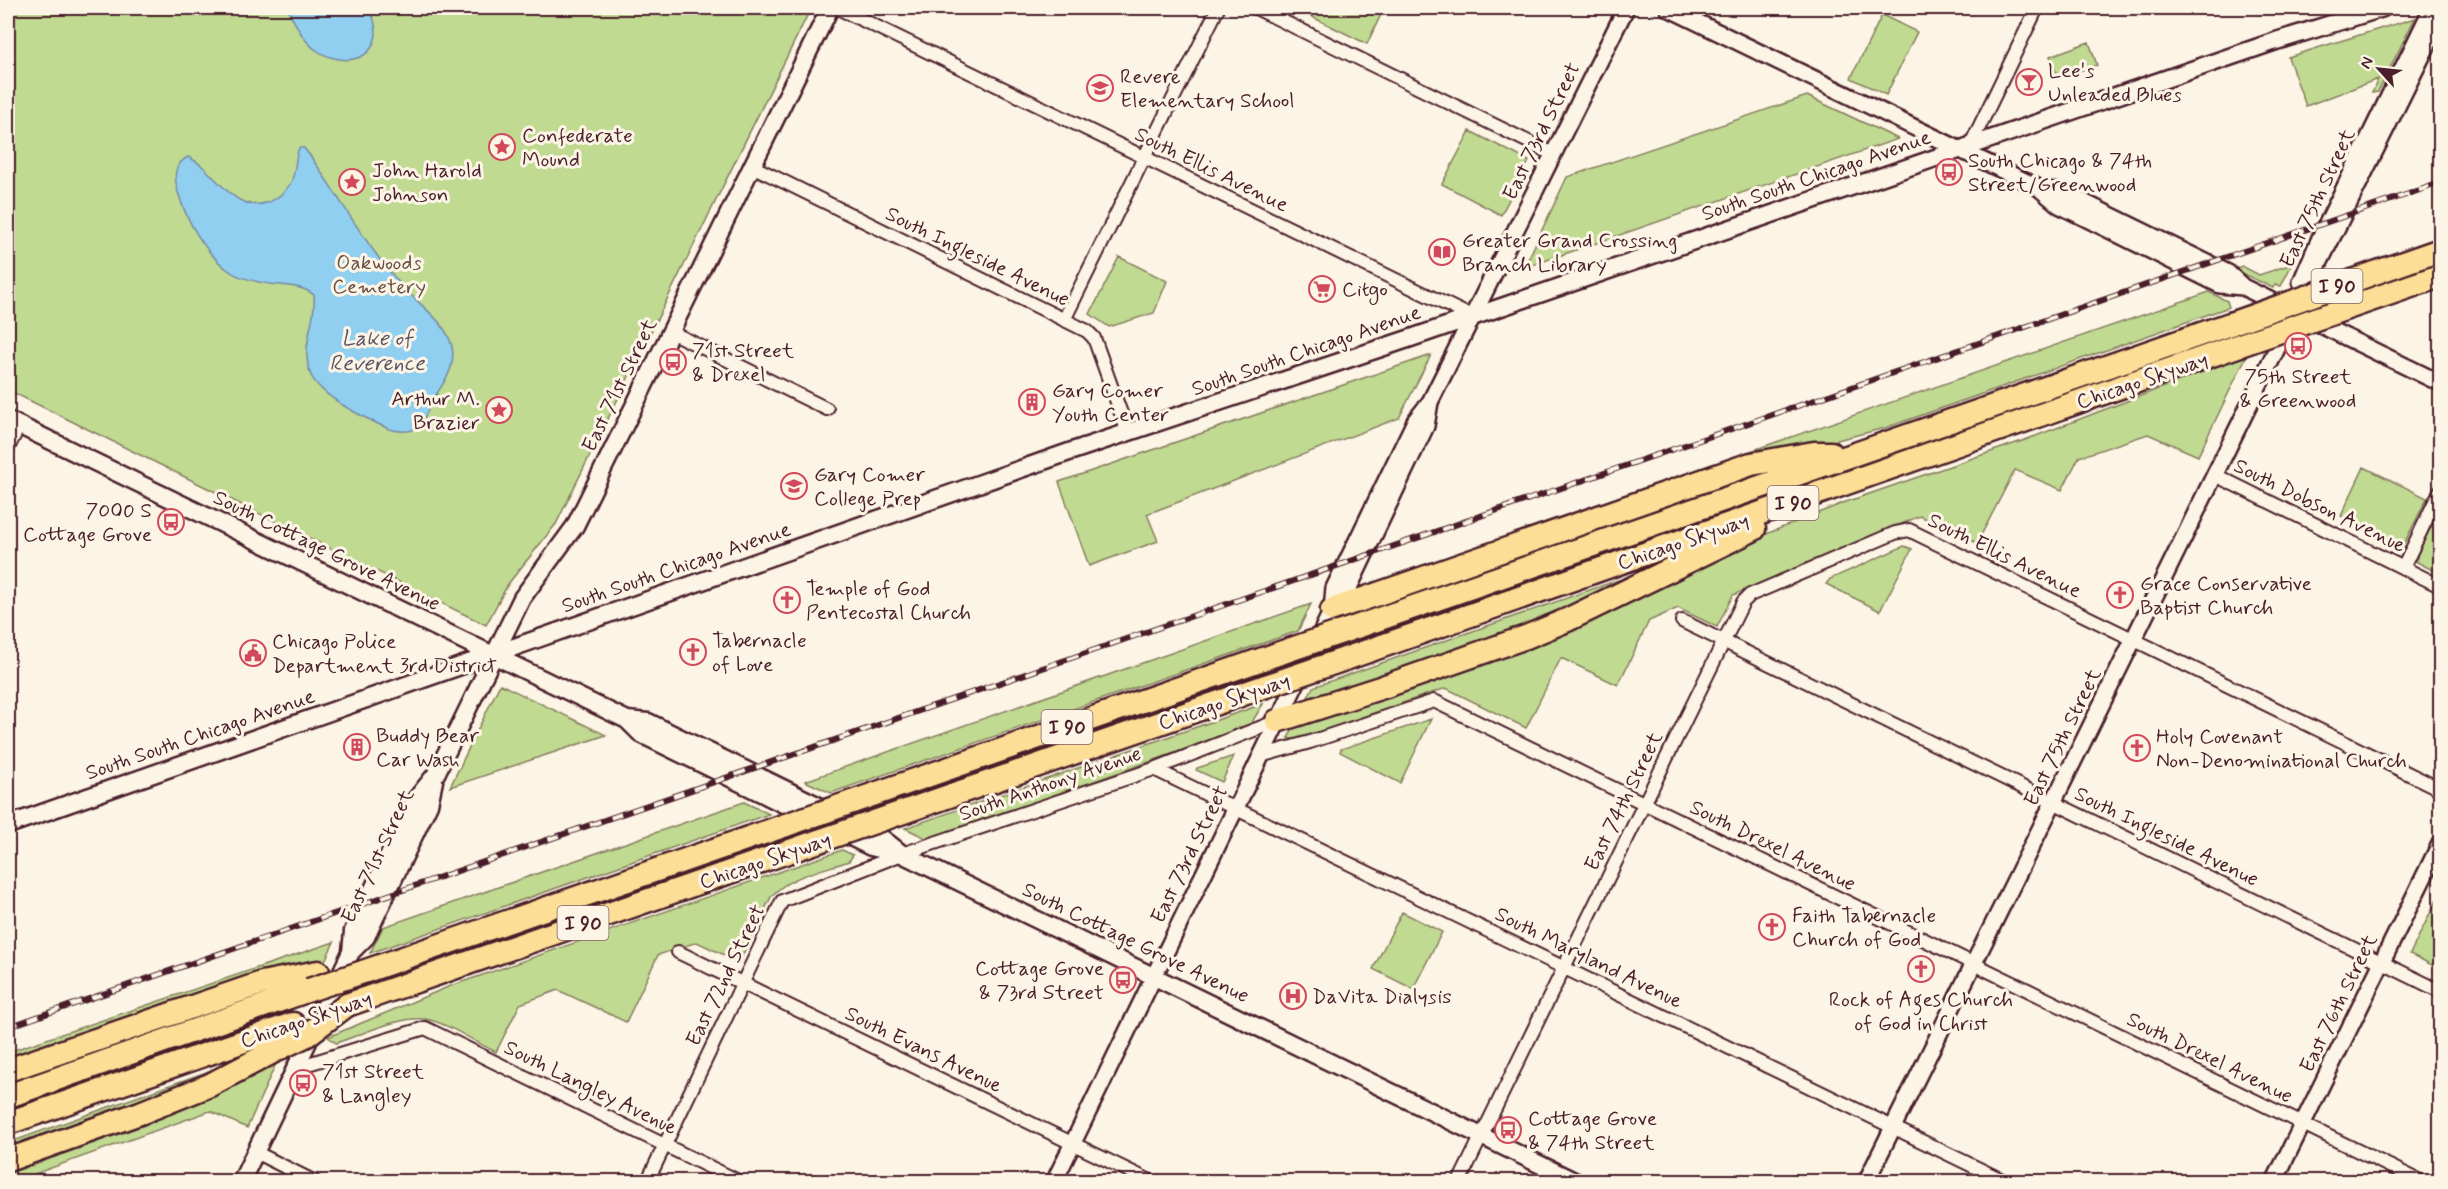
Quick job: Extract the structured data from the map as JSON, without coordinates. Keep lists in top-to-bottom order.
{
  "streets": {
    "highway": ["I 90", "Chicago Skyway"],
    "main road": ["South South Chicago Avenue", "East 71st Street", "South Cottage Grove Avenue"],
    "street": [
      "East 73rd Street",
      "South Ellis Avenue",
      "East 75th Street",
      "South Ingleside Avenue",
      "South Dobson Avenue",
      "South Anthony Avenue",
      "East 74th Street",
      "South Drexel Avenue",
      "South Maryland Avenue",
      "East 72nd Street",
      "East 76th Street",
      "South Evans Avenue",
      "South Langley Avenue"
    ]
  },
  "crossings": [
    ["East 73rd Street", "South Ellis Avenue"],
    ["East 73rd Street", "South South Chicago Avenue"],
    ["East 73rd Street", "South Cottage Grove Avenue"],
    ["East 73rd Street", "South Anthony Avenue"],
    ["East 73rd Street", "South Drexel Avenue"],
    ["East 73rd Street", "South Maryland Avenue"],
    ["East 73rd Street", "South Evans Avenue"],
    ["South Ellis Avenue", "South South Chicago Avenue"],
    ["South Ellis Avenue", "East 75th Street"],
    ["South Ellis Avenue", "East 74th Street"],
    ["South South Chicago Avenue", "South Ingleside Avenue"],
    ["South South Chicago Avenue", "East 71st Street"],
    ["South South Chicago Avenue", "South Cottage Grove Avenue"],
    ["East 75th Street", "South Ingleside Avenue"],
    ["East 75th Street", "South Dobson Avenue"],
    ["East 75th Street", "South Drexel Avenue"],
    ["East 75th Street", "South Maryland Avenue"],
    ["South Ingleside Avenue", "East 71st Street"],
    ["South Ingleside Avenue", "East 74th Street"],
    ["South Ingleside Avenue", "East 76th Street"],
    ["East 71st Street", "South Cottage Grove Avenue"],
    ["East 71st Street", "South Langley Avenue"],
    ["South Cottage Grove Avenue", "South Anthony Avenue"],
    ["South Cottage Grove Avenue", "East 74th Street"],
    ["South Cottage Grove Avenue", "East 72nd Street"],
    ["South Anthony Avenue", "South Maryland Avenue"],
    ["South Anthony Avenue", "East 72nd Street"],
    ["East 74th Street", "South Drexel Avenue"],
    ["East 74th Street", "South Maryland Avenue"],
    ["South Drexel Avenue", "East 76th Street"],
    ["East 72nd Street", "South Evans Avenue"],
    ["East 72nd Street", "South Langley Avenue"]
  ],
  "water": ["Lake of Reverence"],
  "parks": ["Oakwoods Cemetery"],
  "places": {
    "bar": ["Lee's Unleaded Blues"],
    "school or university": ["Revere Elementary School", "Gary Comer College Prep"],
    "place": ["Confederate Mound", "John Harold Johnson", "Arthur M. Brazier"],
    "bus stop": [
      "South Chicago & 74th Street/Greenwood",
      "75th Street & Greenwood",
      "71st Street & Drexel",
      "7000 S Cottage Grove",
      "Cottage Grove & 73rd Street",
      "71st Street & Langley",
      "Cottage Grove & 74th Street"
    ],
    "library": ["Greater Grand Crossing Branch Library"],
    "supermarket": ["Citgo"],
    "building": ["Gary Comer Youth Center", "Buddy Bear Car Wash"],
    "church": [
      "Grace Conservative Baptist Church",
      "Temple of God Pentecostal Church",
      "Tabernacle of Love",
      "Holy Covenant Non-Denominational Church",
      "Faith Tabernacle Church of God",
      "Rock of Ages Church of God in Christ"
    ],
    "public building": ["Chicago Police Department 3rd District"],
    "hospital": ["DaVita Dialysis"]
  },
  "north": "top left"
}
